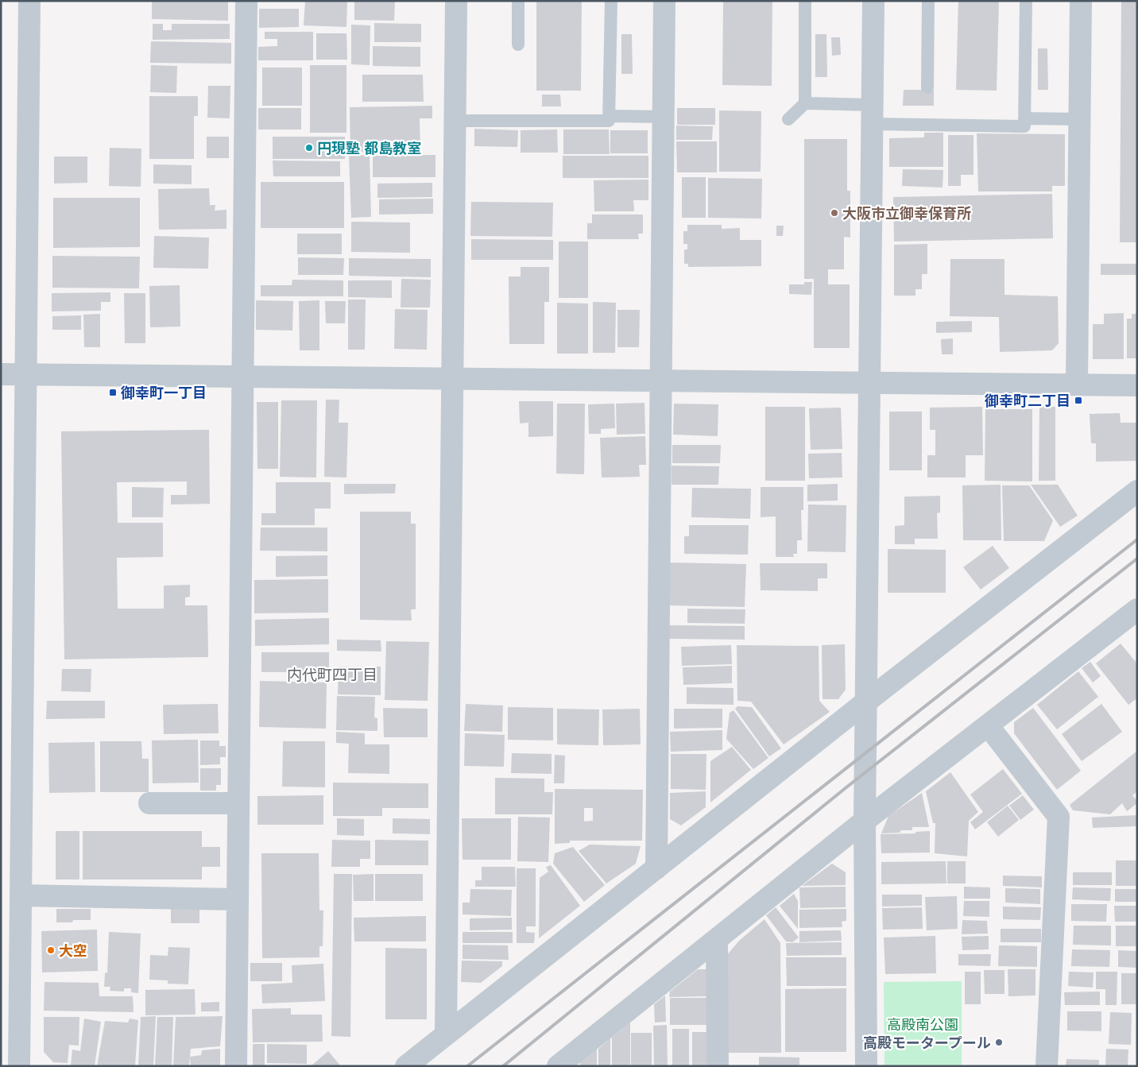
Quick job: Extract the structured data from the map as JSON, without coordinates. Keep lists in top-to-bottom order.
{
  "districts": ["内代町四丁目"],
  "parks": ["高殿南公園"],
  "places": {
    "other": [
      "円現塾 都島教室",
      "大阪市立御幸保育所",
      "大空",
      "高殿モータープール"
    ],
    "transit": ["御幸町一丁目", "御幸町二丁目"]
  }
}
